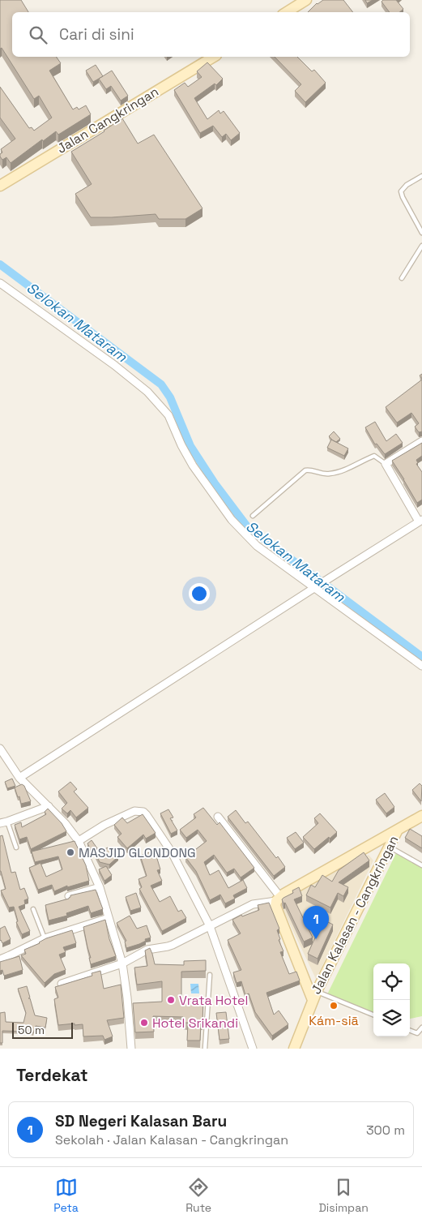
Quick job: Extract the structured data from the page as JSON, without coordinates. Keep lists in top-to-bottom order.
{
  "streets": {
    "main road": ["Jalan Cangkringan", "Jalan Kalasan - Cangkringan"]
  },
  "water": ["Selokan Mataram"],
  "places": [
    "MASJID GLONDONG",
    "Vrata Hotel",
    "Kám-siā",
    "Hotel Srikandi"
  ],
  "scale_bar": "50 m",
  "page": {
    "search": "Cari di sini",
    "pins": "1",
    "scale": "50 m",
    "heading": "Terdekat",
    "list": [
      {
        "mark": "1",
        "name": "SD Negeri Kalasan Baru",
        "note": "Sekolah · Jalan Kalasan - Cangkringan",
        "value": "300 m"
      }
    ],
    "nav": ["Peta", "Rute", "Disimpan"]
  }
}
